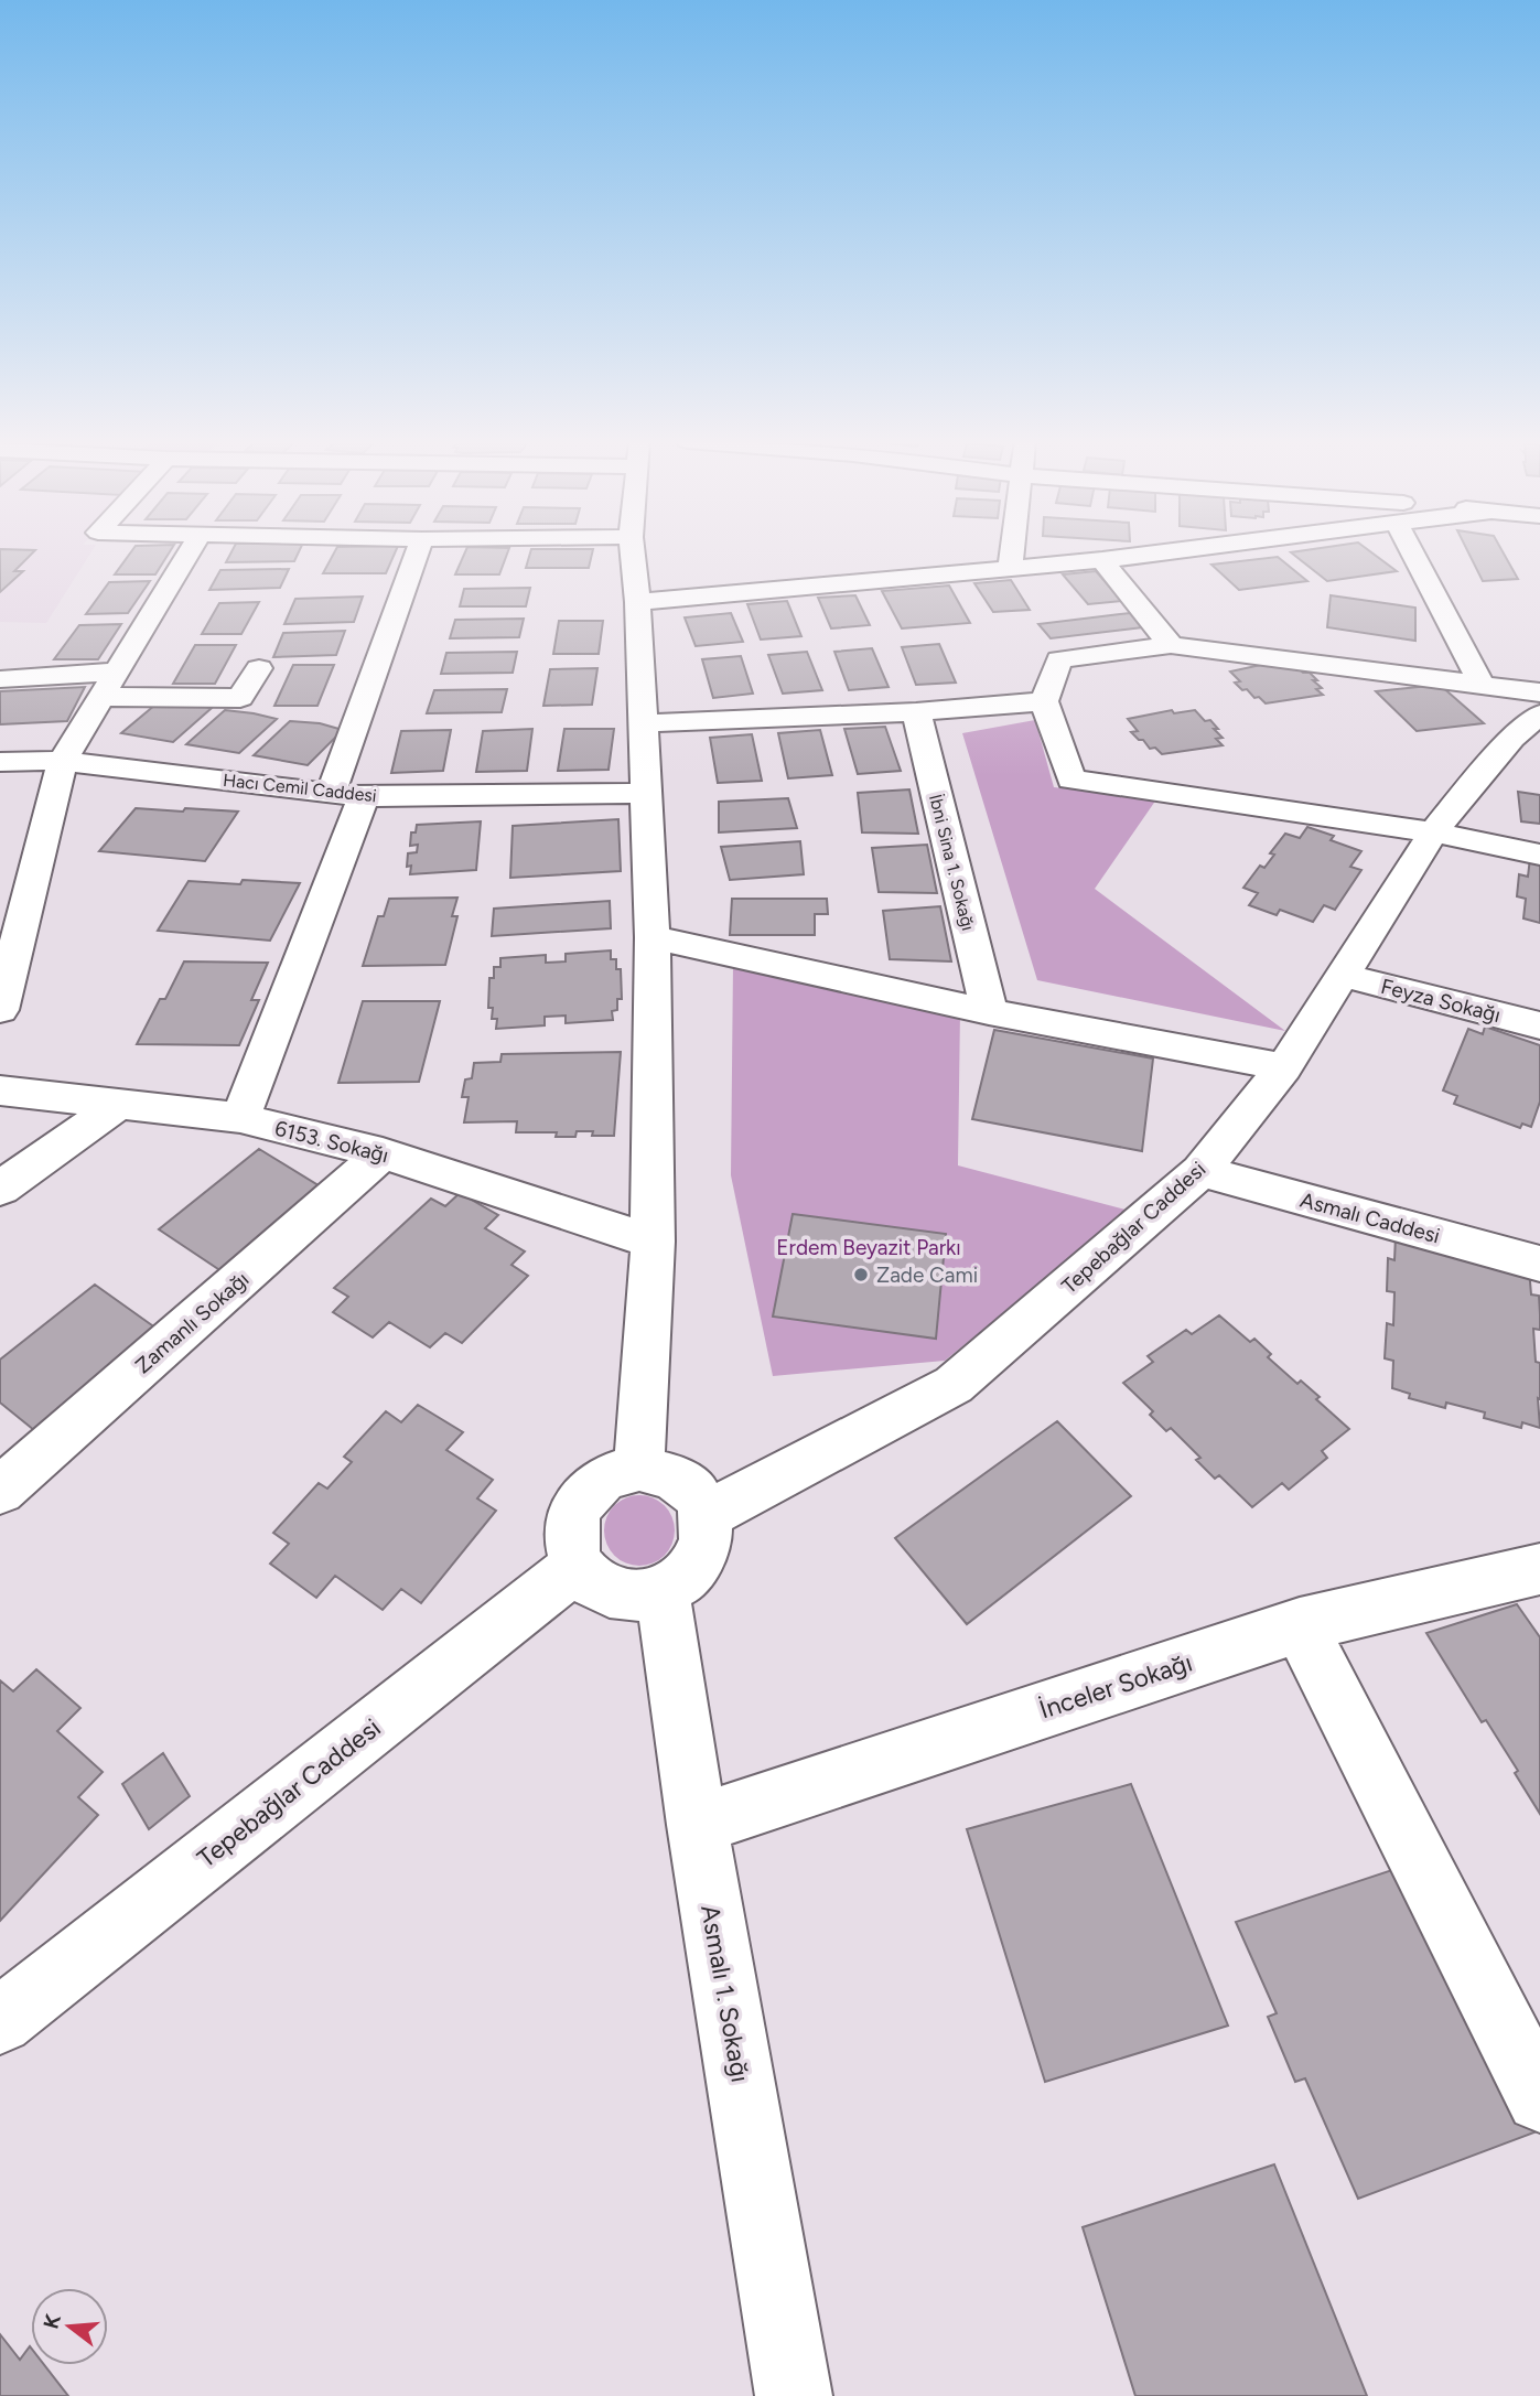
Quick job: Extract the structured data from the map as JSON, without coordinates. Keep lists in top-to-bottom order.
{
  "streets": {
    "street": [
      "Hacı Cemil Caddesi",
      "İbni Sina 1. Sokağı",
      "Feyza Sokağı",
      "6153. Sokağı",
      "Asmalı Caddesi",
      "Tepebağlar Caddesi",
      "Zamanlı Sokağı",
      "İnceler Sokağı",
      "Asmalı 1. Sokağı"
    ]
  },
  "crossings": [
    ["Feyza Sokağı", "Tepebağlar Caddesi"],
    ["6153. Sokağı", "Zamanlı Sokağı"],
    ["Asmalı Caddesi", "Tepebağlar Caddesi"],
    ["Tepebağlar Caddesi", "Asmalı 1. Sokağı"],
    ["İnceler Sokağı", "Asmalı 1. Sokağı"]
  ],
  "parks": ["Erdem Beyazit Parkı"],
  "places": ["Zade Cami"],
  "north": "left"
}
